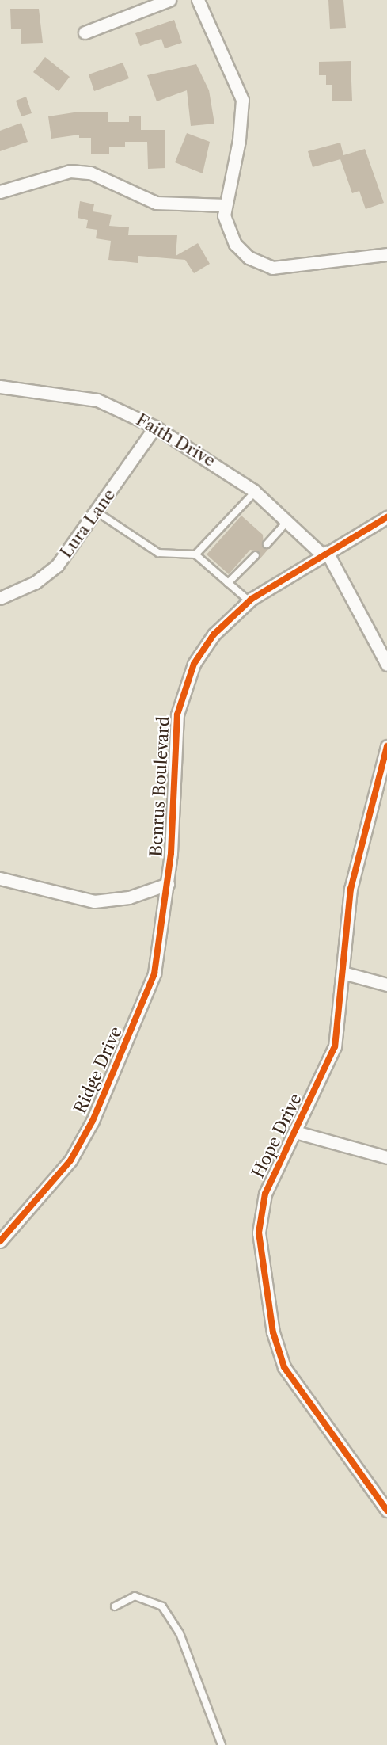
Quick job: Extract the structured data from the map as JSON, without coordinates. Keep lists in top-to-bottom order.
{
  "streets": {
    "street": [
      "Faith Drive",
      "Lura Lane",
      "Benrus Boulevard",
      "Ridge Drive",
      "Hope Drive"
    ]
  },
  "crossings": [
    ["Faith Drive", "Lura Lane"],
    ["Faith Drive", "Benrus Boulevard"],
    ["Benrus Boulevard", "Ridge Drive"]
  ]
}
